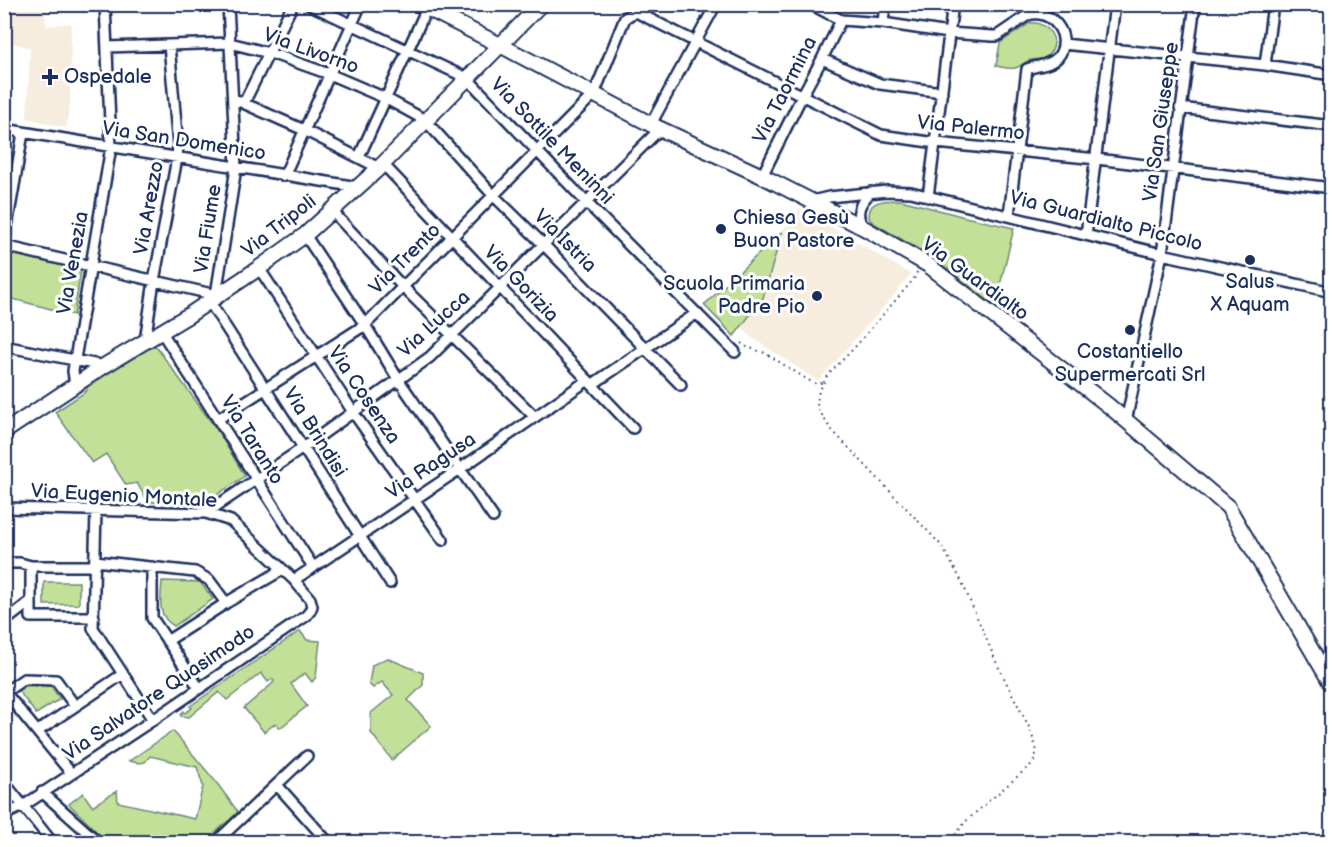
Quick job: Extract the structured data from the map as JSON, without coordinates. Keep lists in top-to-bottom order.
{
  "streets": {
    "street": [
      "Via Livorno",
      "Via Taormina",
      "Via San Giuseppe",
      "Via Palermo",
      "Via San Domenico",
      "Via Sottile Meninni",
      "Via Arezzo",
      "Via Guardialto Piccolo",
      "Via Tripoli",
      "Via Fiume",
      "Via Istria",
      "Via Trento",
      "Via Venezia",
      "Via Guardialto",
      "Via Gorizia",
      "Via Lucca",
      "Via Cosenza",
      "Via Brindisi",
      "Via Taranto",
      "Via Ragusa",
      "Via Eugenio Montale",
      "Via Salvatore Quasimodo"
    ]
  },
  "crossings": [
    ["Via Livorno", "Via Arezzo"],
    ["Via Livorno", "Via Tripoli"],
    ["Via Livorno", "Via Fiume"],
    ["Via Livorno", "Via Istria"],
    ["Via Livorno", "Via Venezia"],
    ["Via Taormina", "Via Palermo"],
    ["Via Taormina", "Via Guardialto"],
    ["Via San Giuseppe", "Via Palermo"],
    ["Via San Giuseppe", "Via Guardialto Piccolo"],
    ["Via San Giuseppe", "Via Guardialto"],
    ["Via Palermo", "Via Trento"],
    ["Via Palermo", "Via Guardialto"],
    ["Via Palermo", "Via Lucca"],
    ["Via San Domenico", "Via Arezzo"],
    ["Via San Domenico", "Via Tripoli"],
    ["Via San Domenico", "Via Fiume"],
    ["Via San Domenico", "Via Venezia"],
    ["Via Sottile Meninni", "Via Tripoli"],
    ["Via Sottile Meninni", "Via Trento"],
    ["Via Sottile Meninni", "Via Lucca"],
    ["Via Sottile Meninni", "Via Ragusa"],
    ["Via Arezzo", "Via Tripoli"],
    ["Via Guardialto Piccolo", "Via Guardialto"],
    ["Via Tripoli", "Via Fiume"],
    ["Via Tripoli", "Via Istria"],
    ["Via Tripoli", "Via Venezia"],
    ["Via Tripoli", "Via Guardialto"],
    ["Via Tripoli", "Via Gorizia"],
    ["Via Tripoli", "Via Cosenza"],
    ["Via Tripoli", "Via Brindisi"],
    ["Via Tripoli", "Via Taranto"],
    ["Via Fiume", "Via Gorizia"],
    ["Via Fiume", "Via Brindisi"],
    ["Via Istria", "Via Trento"],
    ["Via Istria", "Via Lucca"],
    ["Via Istria", "Via Ragusa"],
    ["Via Trento", "Via Guardialto"],
    ["Via Trento", "Via Gorizia"],
    ["Via Trento", "Via Cosenza"],
    ["Via Trento", "Via Brindisi"],
    ["Via Trento", "Via Taranto"],
    ["Via Guardialto", "Via Lucca"],
    ["Via Gorizia", "Via Lucca"],
    ["Via Gorizia", "Via Ragusa"],
    ["Via Lucca", "Via Cosenza"],
    ["Via Lucca", "Via Brindisi"],
    ["Via Lucca", "Via Taranto"],
    ["Via Lucca", "Via Eugenio Montale"],
    ["Via Cosenza", "Via Ragusa"],
    ["Via Brindisi", "Via Ragusa"],
    ["Via Taranto", "Via Ragusa"],
    ["Via Ragusa", "Via Eugenio Montale"],
    ["Via Eugenio Montale", "Via Salvatore Quasimodo"]
  ],
  "places": {
    "health": ["Ospedale"],
    "other": [
      "Chiesa Gesù Buon Pastore",
      "Salus X Aquam",
      "Scuola Primaria Padre Pio",
      "Costantiello Supermercati Srl"
    ]
  }
}
